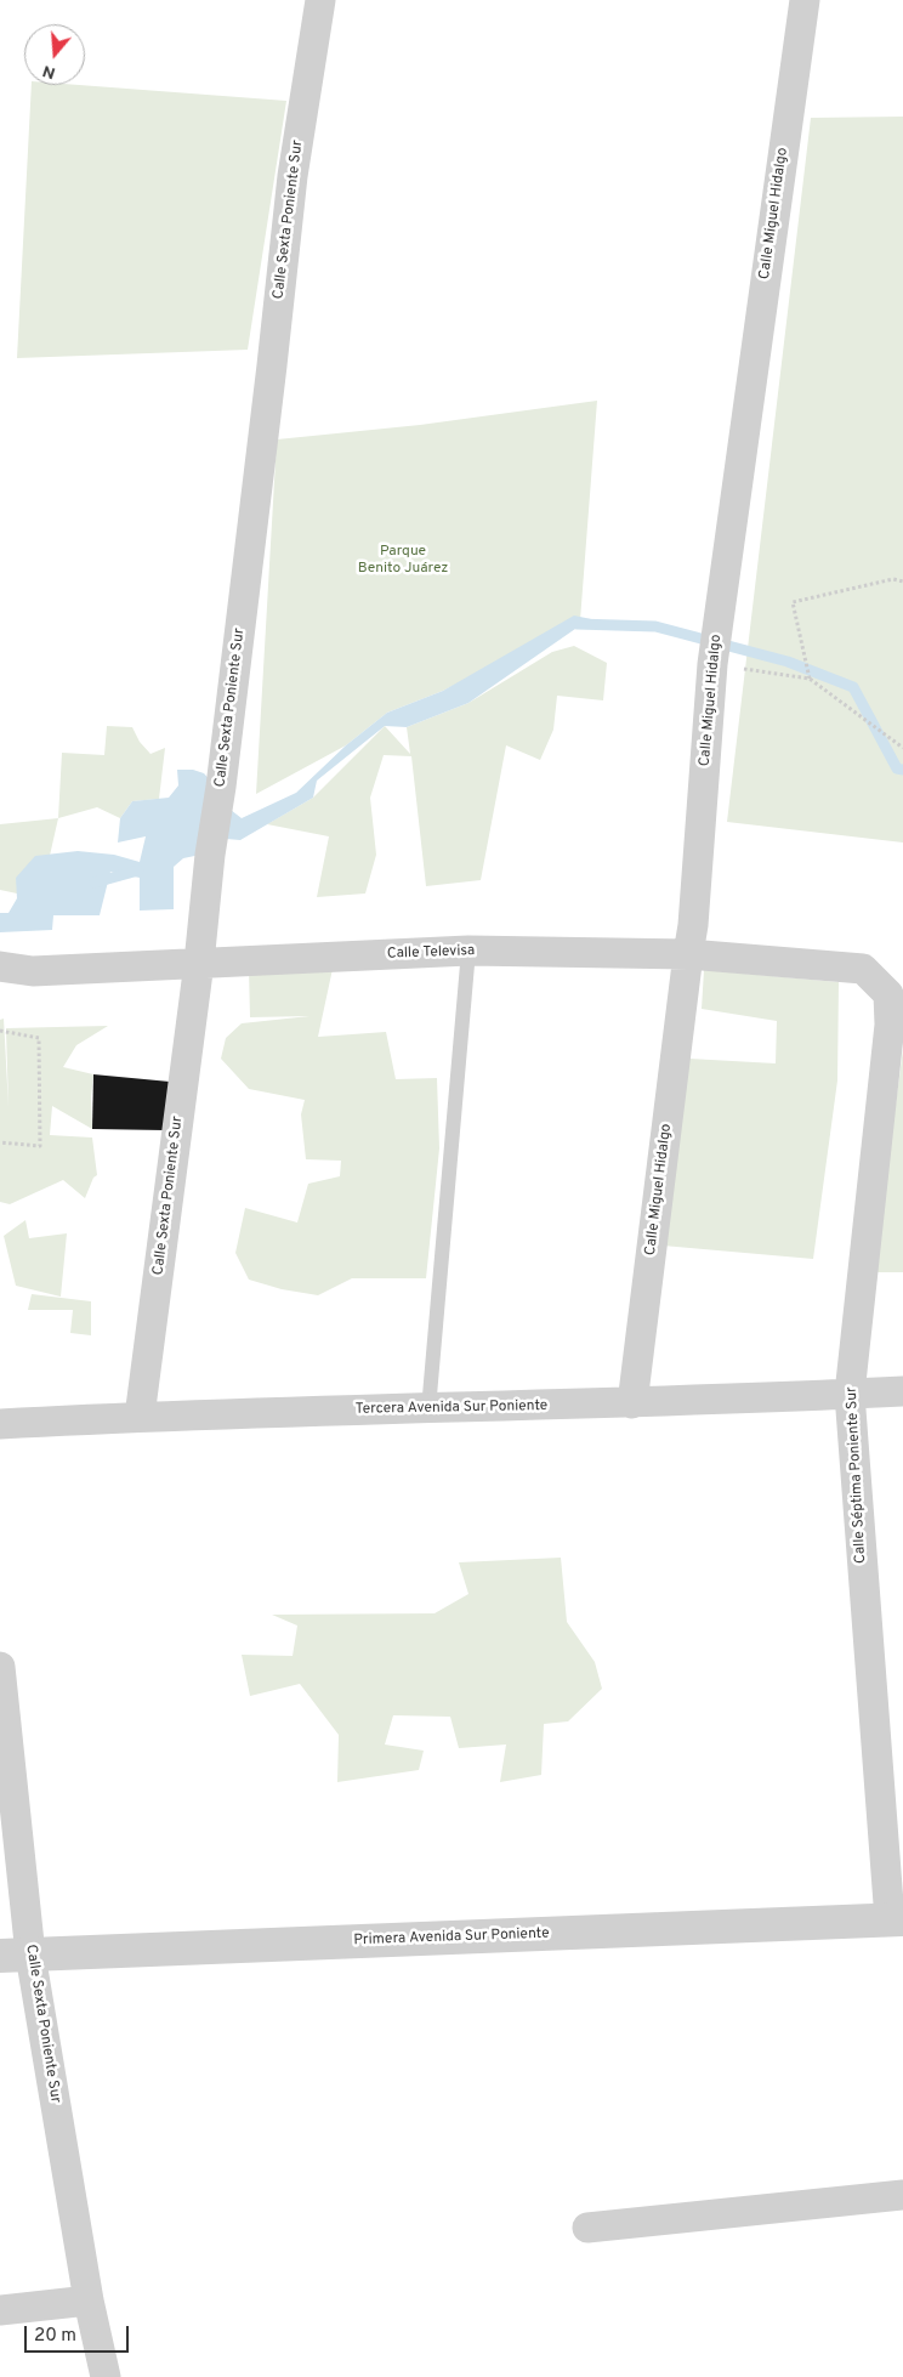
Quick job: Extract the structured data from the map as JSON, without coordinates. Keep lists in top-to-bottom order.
{
  "streets": {
    "street": [
      "Calle Miguel Hidalgo",
      "Calle Sexta Poniente Sur",
      "Calle Televisa",
      "Tercera Avenida Sur Poniente",
      "Calle Séptima Poniente Sur",
      "Primera Avenida Sur Poniente"
    ]
  },
  "crossings": [
    ["Calle Miguel Hidalgo", "Calle Televisa"],
    ["Calle Miguel Hidalgo", "Tercera Avenida Sur Poniente"],
    ["Calle Sexta Poniente Sur", "Calle Televisa"],
    ["Calle Sexta Poniente Sur", "Tercera Avenida Sur Poniente"],
    ["Calle Sexta Poniente Sur", "Primera Avenida Sur Poniente"],
    ["Calle Televisa", "Calle Séptima Poniente Sur"],
    ["Tercera Avenida Sur Poniente", "Calle Séptima Poniente Sur"],
    ["Calle Séptima Poniente Sur", "Primera Avenida Sur Poniente"]
  ],
  "parks": ["Parque Benito Juárez"],
  "scale_bar": "20 m",
  "north": "bottom"
}
